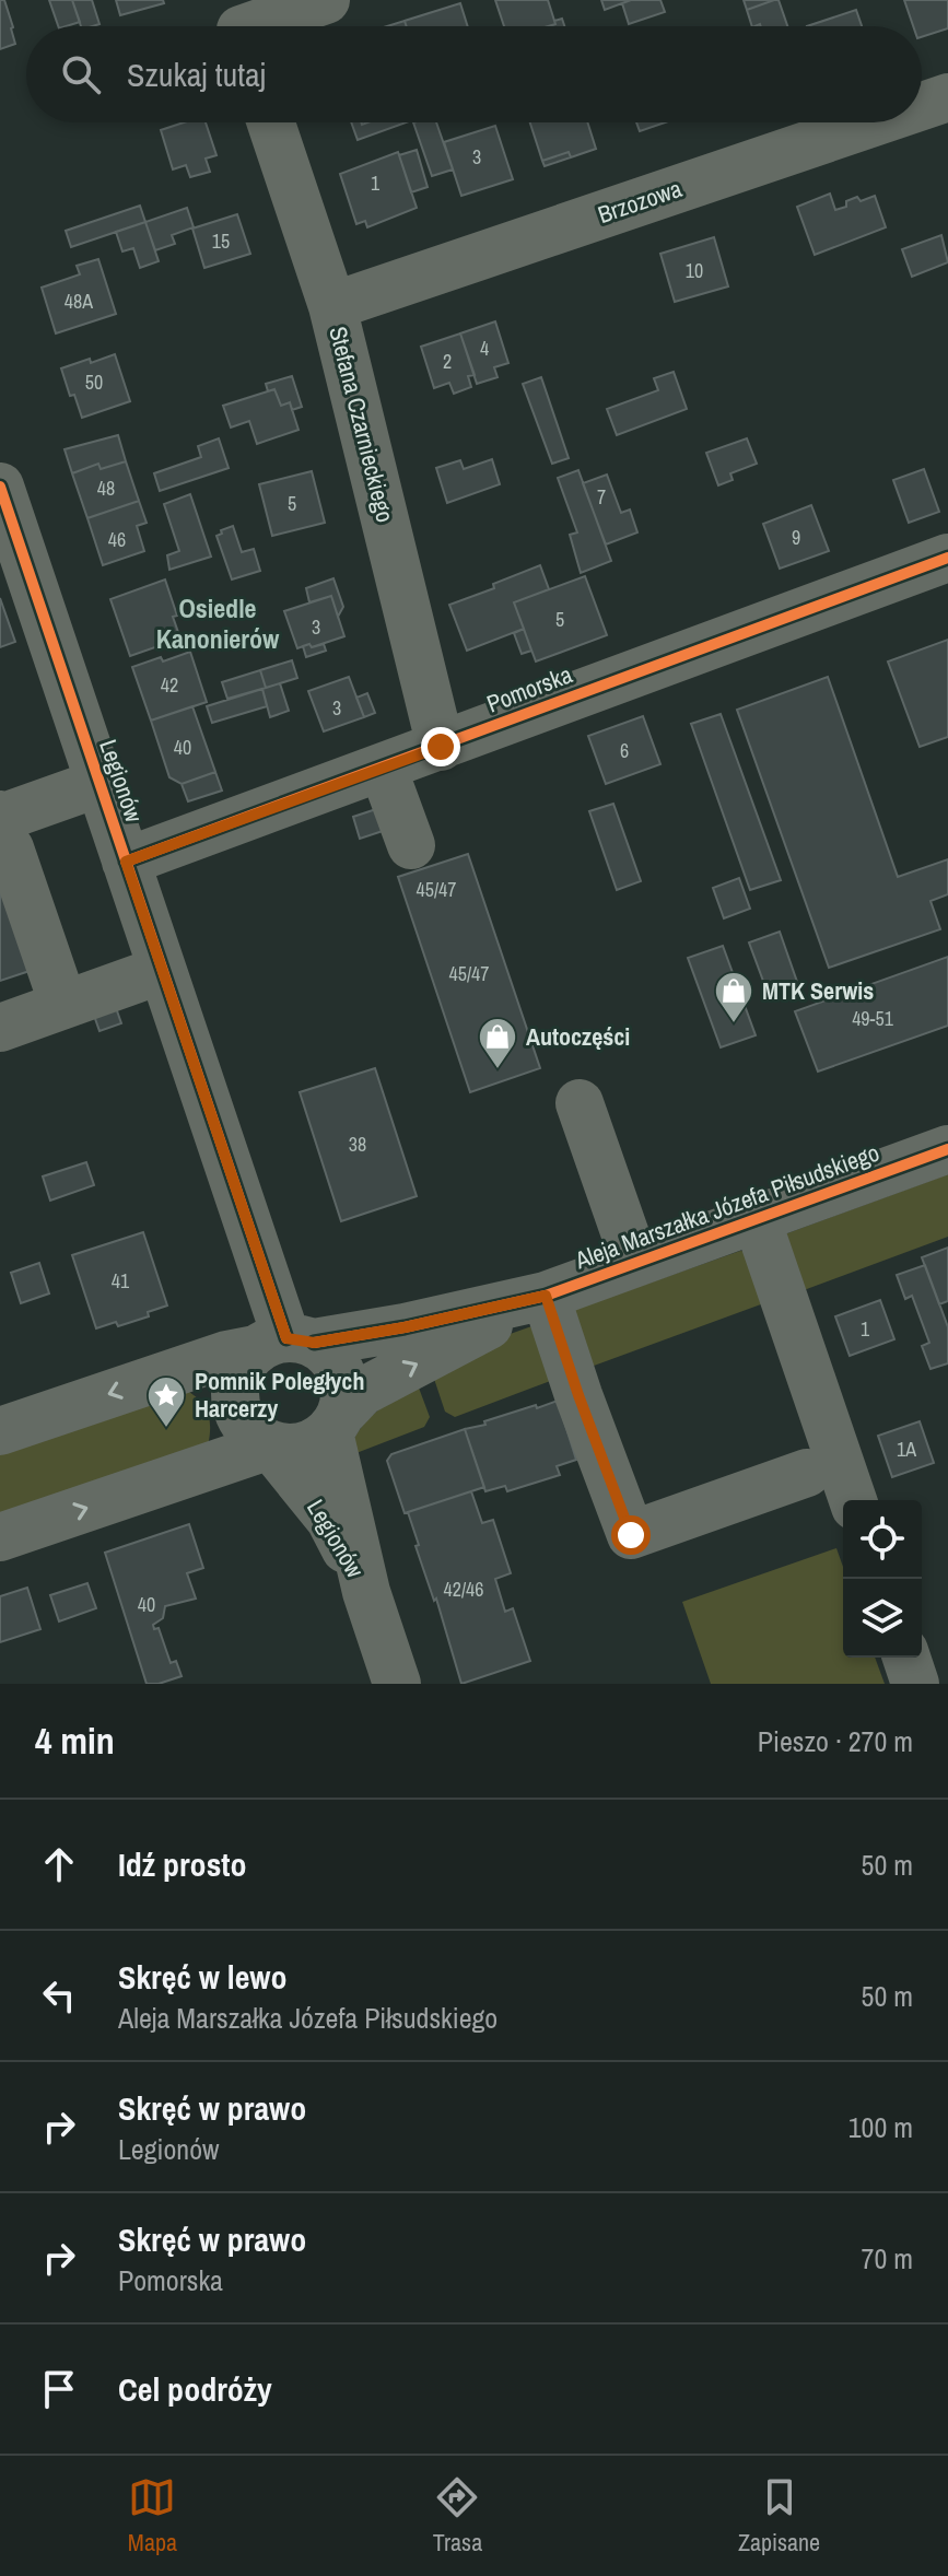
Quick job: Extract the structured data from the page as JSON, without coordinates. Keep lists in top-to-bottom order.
{
  "streets": {
    "street": [
      "Brzozowa",
      "Stefana Czarnieckiego",
      "Pomorska",
      "Legionów",
      "Aleja Marszałka Józefa Piłsudskiego"
    ]
  },
  "crossings": [
    ["Brzozowa", "Stefana Czarnieckiego"],
    ["Stefana Czarnieckiego", "Pomorska"],
    ["Pomorska", "Legionów"],
    ["Legionów", "Aleja Marszałka Józefa Piłsudskiego"]
  ],
  "districts": ["Osiedle Kanonierów"],
  "places": {
    "shop": ["MTK Serwis", "Autoczęści"],
    "place": ["Pomnik Poległych Harcerzy"]
  },
  "house_numbers": [
    "3",
    "1",
    "15",
    "10",
    "48A",
    "4",
    "2",
    "50",
    "48",
    "7",
    "5",
    "9",
    "46",
    "5",
    "3",
    "42",
    "3",
    "40",
    "6",
    "45/47",
    "45/47",
    "49-51",
    "38",
    "41",
    "1",
    "1A",
    "42/46",
    "40"
  ],
  "page": {
    "search": "Szukaj tutaj",
    "heading": ["4 min", "Pieszo · 270 m"],
    "list": [
      ["Idź prosto", "50 m"],
      ["Skręć w lewo", "Aleja Marszałka Józefa Piłsudskiego", "50 m"],
      ["Skręć w prawo", "Legionów", "100 m"],
      ["Skręć w prawo", "Pomorska", "70 m"],
      "Cel podróży"
    ],
    "nav": ["Mapa", "Trasa", "Zapisane"]
  }
}
